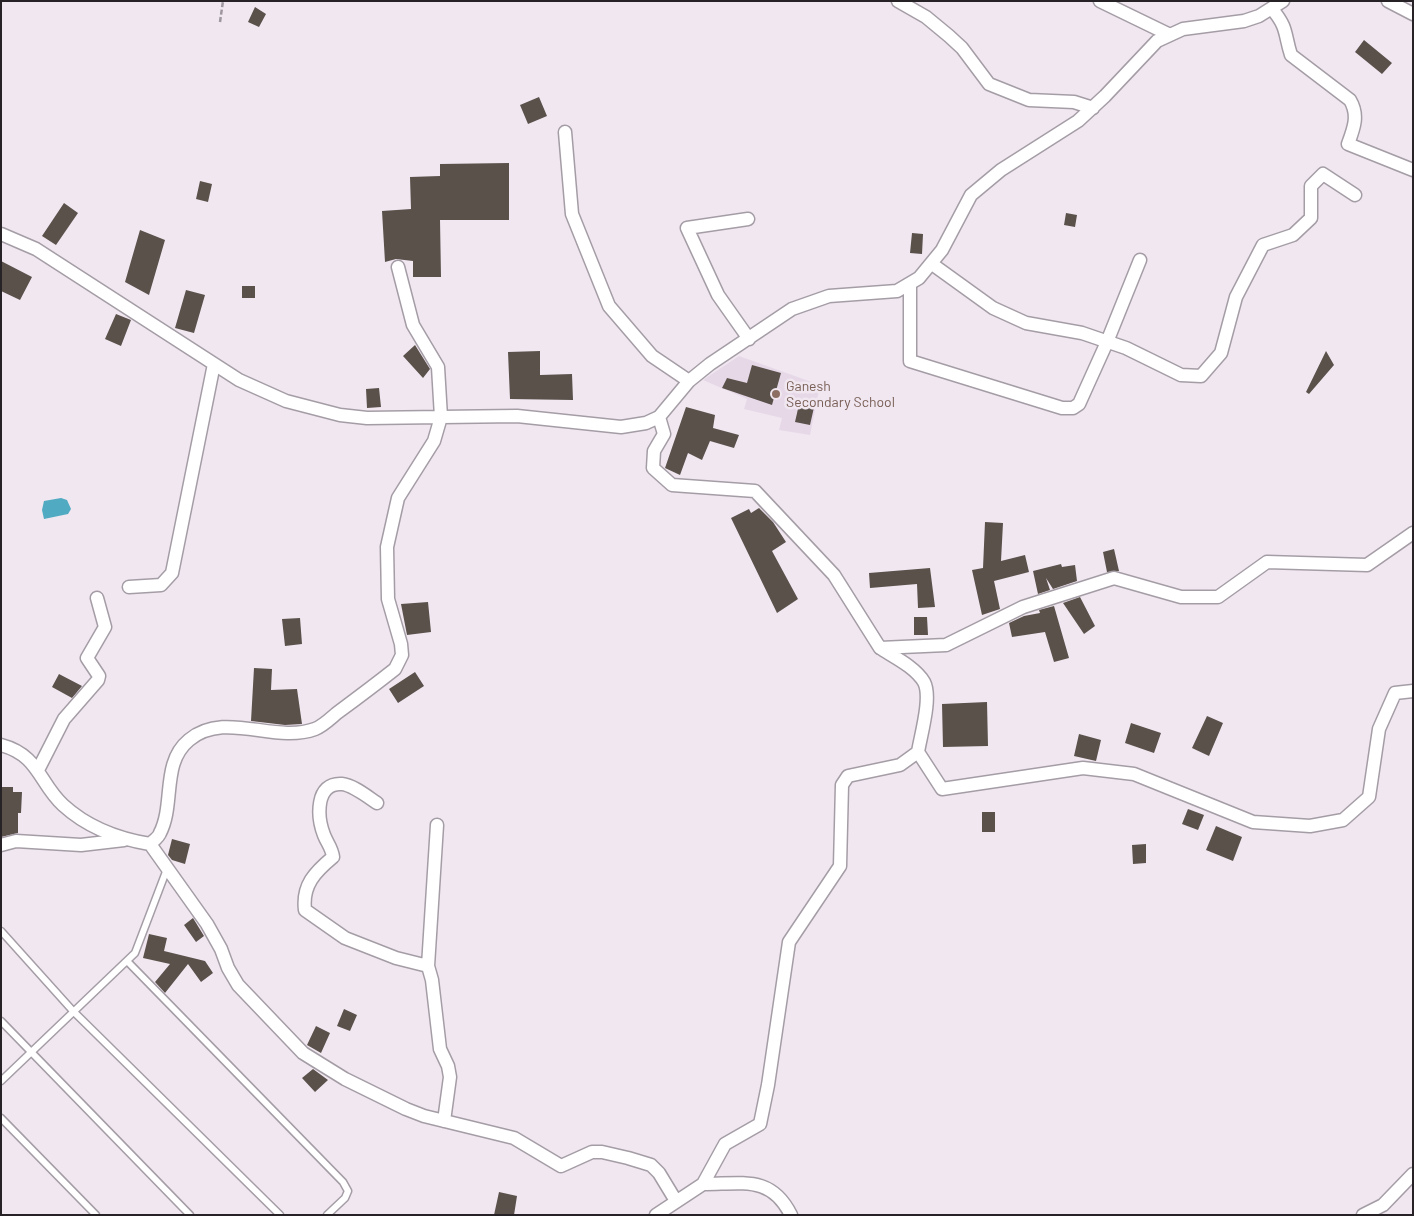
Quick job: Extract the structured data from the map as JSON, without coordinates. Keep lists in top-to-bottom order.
{
  "places": ["Ganesh Secondary School"]
}
